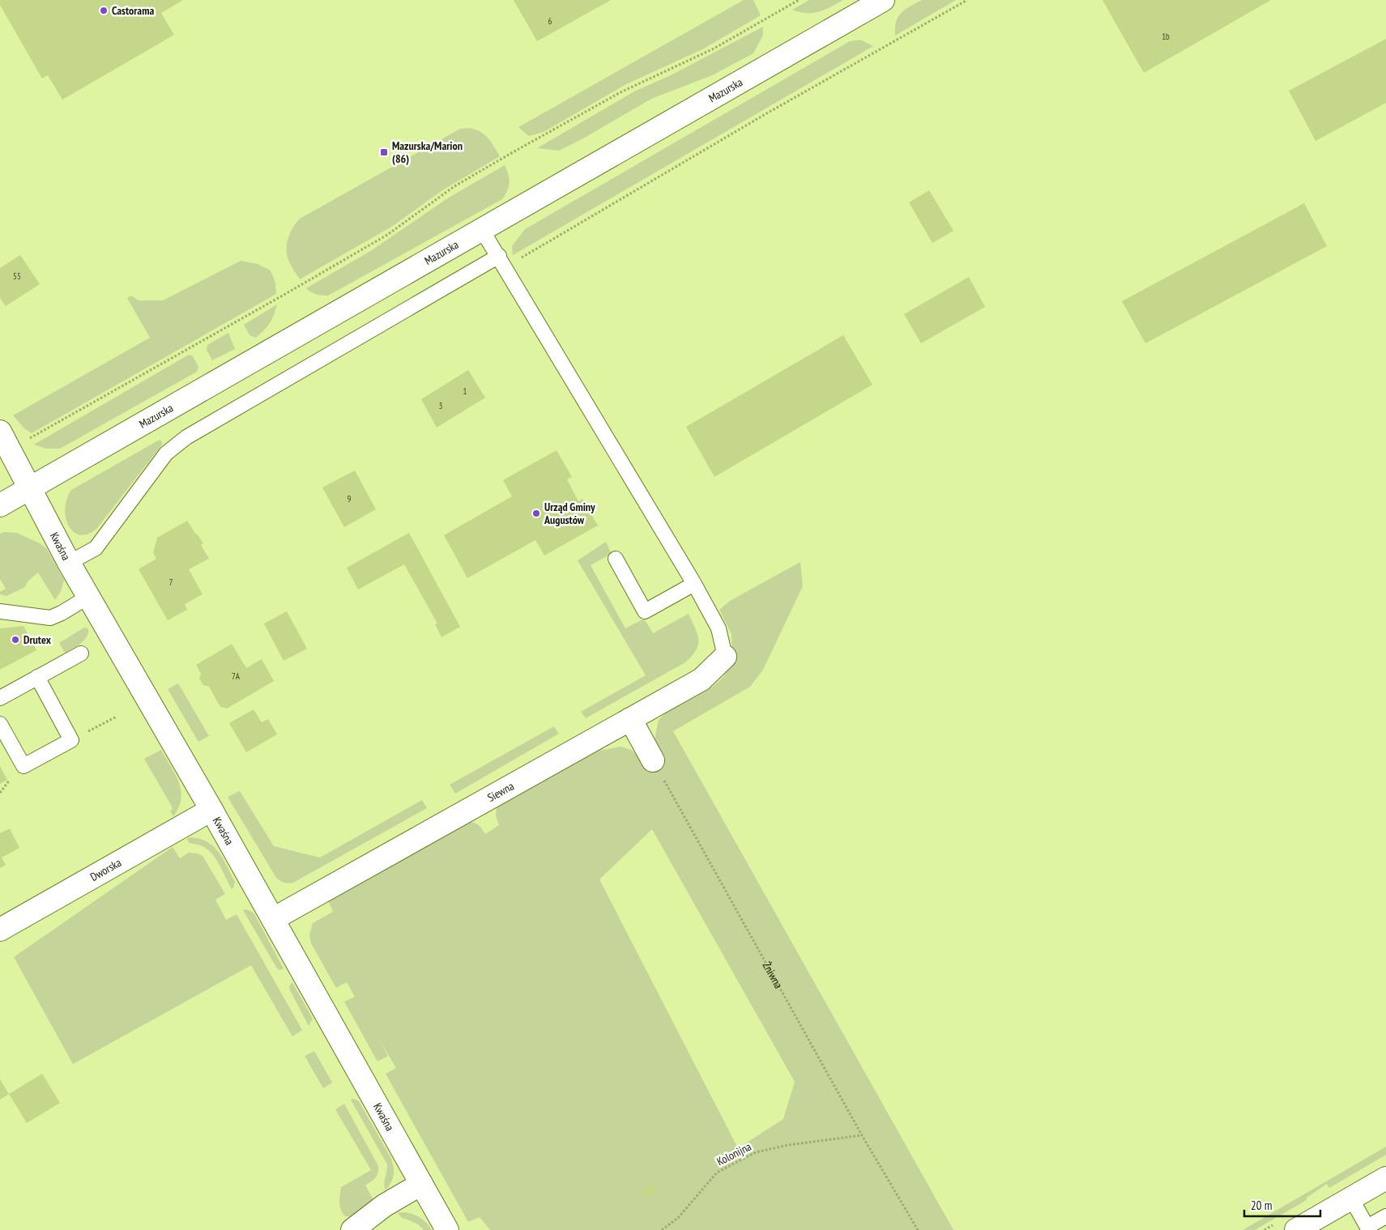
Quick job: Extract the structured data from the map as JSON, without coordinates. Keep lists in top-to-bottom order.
{
  "streets": {
    "street": [
      "Mazurska",
      "Kwaśna",
      "Siewna",
      "Dworska"
    ],
    "path": ["Żniwna", "Kolonijna"]
  },
  "crossings": [
    ["Mazurska", "Kwaśna"],
    ["Kwaśna", "Siewna"],
    ["Kwaśna", "Dworska"],
    ["Żniwna", "Kolonijna"]
  ],
  "places": {
    "other": ["Castorama", "Urząd Gminy Augustów", "Drutex"],
    "transit": ["Mazurska/Marion (86)"]
  },
  "house_numbers": [
    "6",
    "1b",
    "55",
    "1",
    "3",
    "9",
    "7",
    "7A"
  ],
  "scale_bar": "20 m"
}
